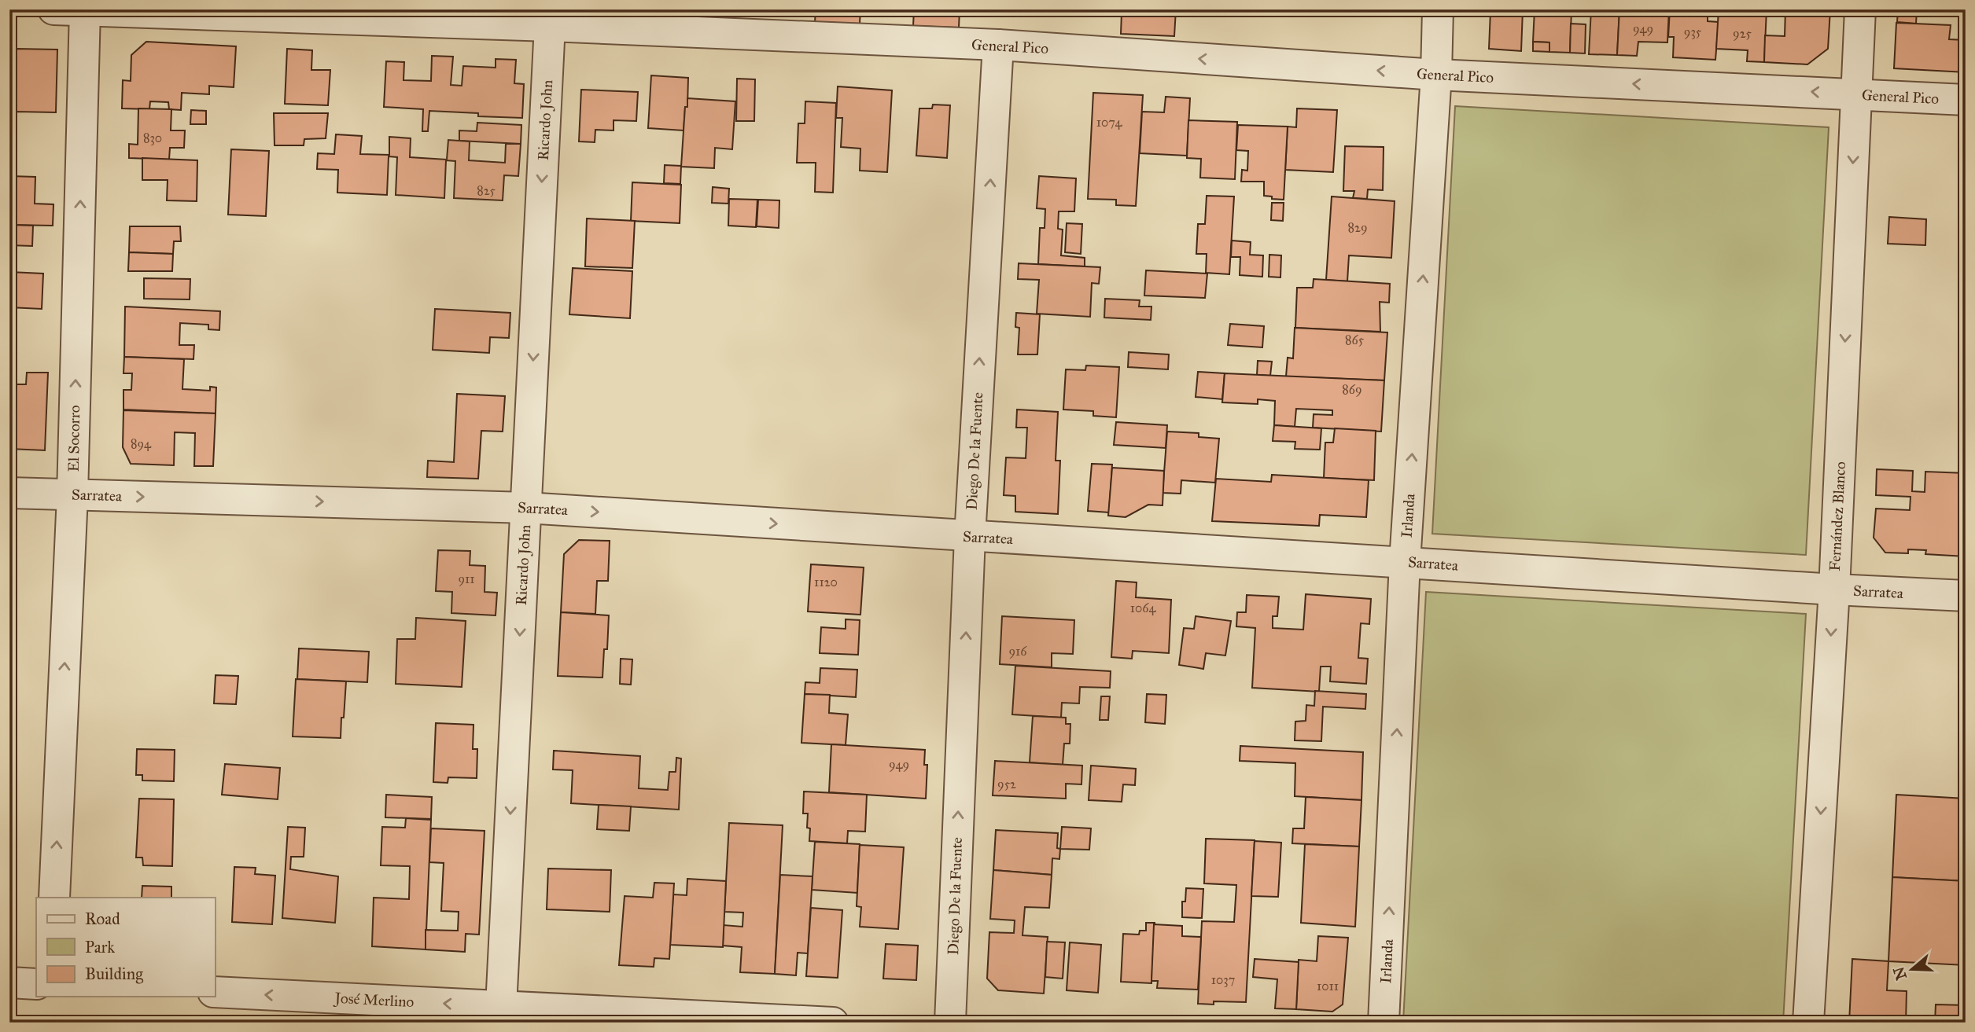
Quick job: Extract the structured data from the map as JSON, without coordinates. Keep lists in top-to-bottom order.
{
  "streets": {
    "street": [
      "General Pico",
      "Ricardo John",
      "El Socorro",
      "Diego De la Fuente",
      "Sarratea",
      "Irlanda",
      "Fernández Blanco",
      "José Merlino"
    ]
  },
  "crossings": [
    ["General Pico", "Ricardo John"],
    ["General Pico", "El Socorro"],
    ["General Pico", "Diego De la Fuente"],
    ["General Pico", "Irlanda"],
    ["General Pico", "Fernández Blanco"],
    ["Ricardo John", "Sarratea"],
    ["Ricardo John", "José Merlino"],
    ["El Socorro", "Sarratea"],
    ["Diego De la Fuente", "Sarratea"],
    ["Sarratea", "Irlanda"],
    ["Sarratea", "Fernández Blanco"]
  ],
  "one_way": [
    "General Pico",
    "Ricardo John",
    "El Socorro",
    "Diego De la Fuente",
    "Sarratea",
    "Irlanda",
    "Fernández Blanco",
    "José Merlino"
  ],
  "house_numbers": [
    "949",
    "935",
    "925",
    "1074",
    "830",
    "825",
    "829",
    "865",
    "869",
    "894",
    "911",
    "1120",
    "1064",
    "916",
    "949",
    "952",
    "1037",
    "1011"
  ],
  "legend": ["Road", "Park", "Building"],
  "north": "left"
}
